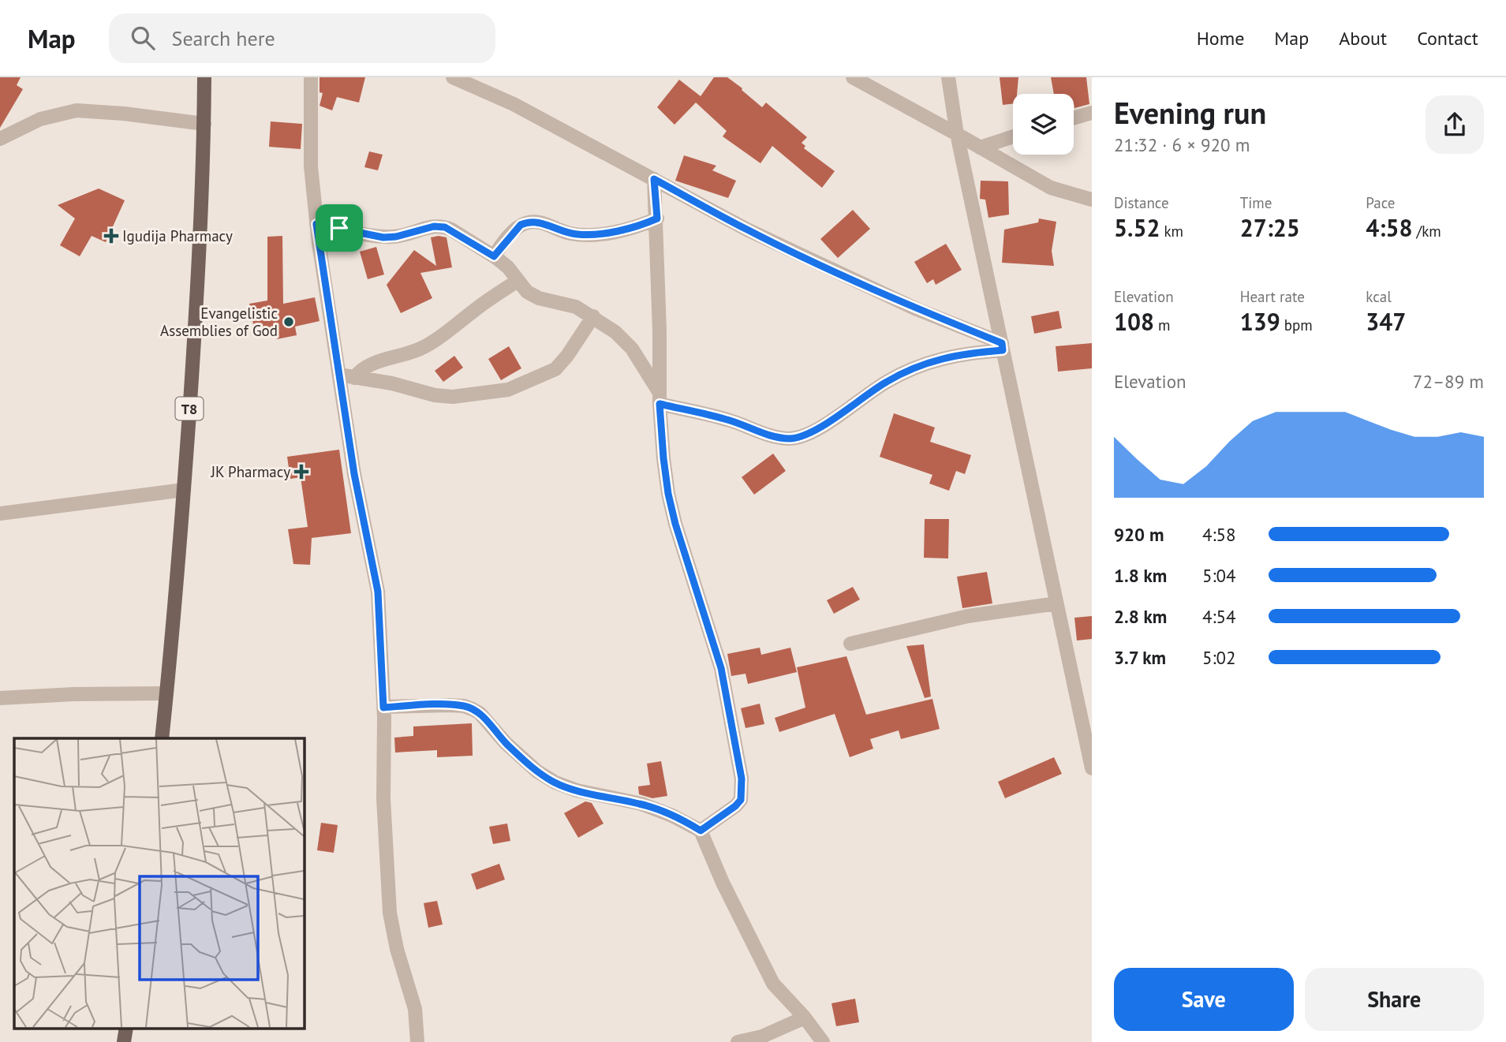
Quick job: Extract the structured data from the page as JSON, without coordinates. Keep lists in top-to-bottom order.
{
  "streets": {
    "main road": ["T8"]
  },
  "places": {
    "health": ["Igudija Pharmacy", "JK Pharmacy"],
    "other": ["Evangelistic Assemblies of God"]
  },
  "page": {
    "header": "Map",
    "search": "Search here",
    "nav": [
      "Home",
      "Map",
      "About",
      "Contact"
    ],
    "heading": ["Evening run", "21:32 · 6 × 920 m"],
    "stats": [
      ["Distance", "5.52 km"],
      ["Time", "27:25"],
      ["Pace", "4:58 /km"],
      ["Elevation", "108 m"],
      ["Heart rate", "139 bpm"],
      ["kcal", "347"]
    ],
    "chart": ["Elevation", "72–89 m"],
    "list": [
      {
        "name": "920 m",
        "note": "4:58"
      },
      {
        "name": "1.8 km",
        "note": "5:04"
      },
      {
        "name": "2.8 km",
        "note": "4:54"
      },
      {
        "name": "3.7 km",
        "note": "5:02"
      }
    ],
    "buttons": ["Save", "Share"]
  }
}
